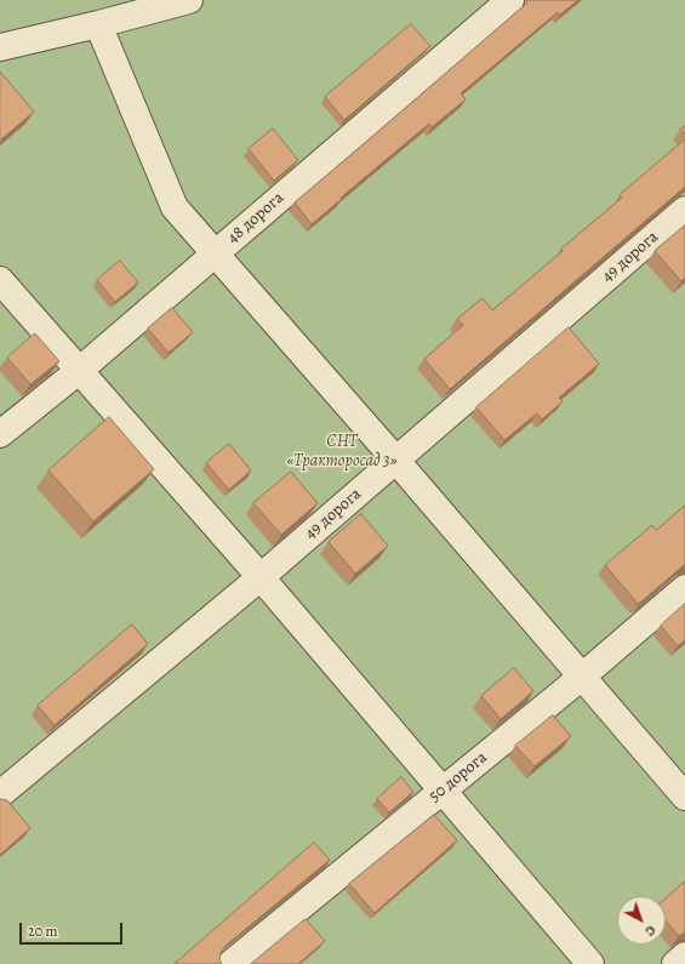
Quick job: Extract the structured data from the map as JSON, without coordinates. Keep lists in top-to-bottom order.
{
  "streets": {
    "street": ["48 дорога", "49 дорога", "50 дорога"]
  },
  "parks": ["СНТ «Тракторосад 3»"],
  "scale_bar": "20 m",
  "north": "bottom right"
}
